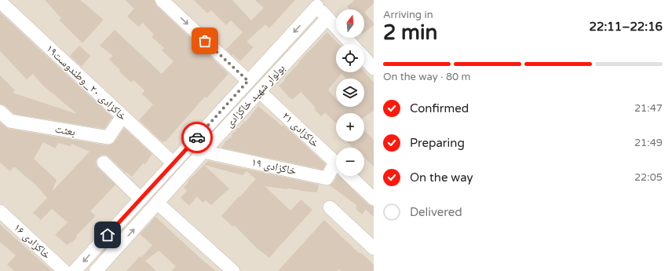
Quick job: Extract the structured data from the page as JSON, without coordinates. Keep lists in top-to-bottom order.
{
  "streets": {
    "street": [
      "خاکزادی ۲۰_وطندوست۱۹",
      "بولوار شهید خاکزادی",
      "خاکزادی ۲۱",
      "بعثت",
      "خاکزادی ۱۹",
      "خاکزادی ۱۶"
    ]
  },
  "crossings": [
    ["خاکزادی ۲۰_وطندوست۱۹", "بعثت"],
    ["بولوار شهید خاکزادی", "خاکزادی ۲۱"],
    ["بولوار شهید خاکزادی", "خاکزادی ۱۹"]
  ],
  "north": "top",
  "page": {
    "heading": ["2 min", "Arriving in", "22:11–22:16"],
    "map_buttons": ["+", "−"],
    "bar": "On the way · 80 m",
    "list": [
      ["Confirmed", "21:47"],
      ["Preparing", "21:49"],
      ["On the way", "22:05"],
      "Delivered"
    ]
  }
}
